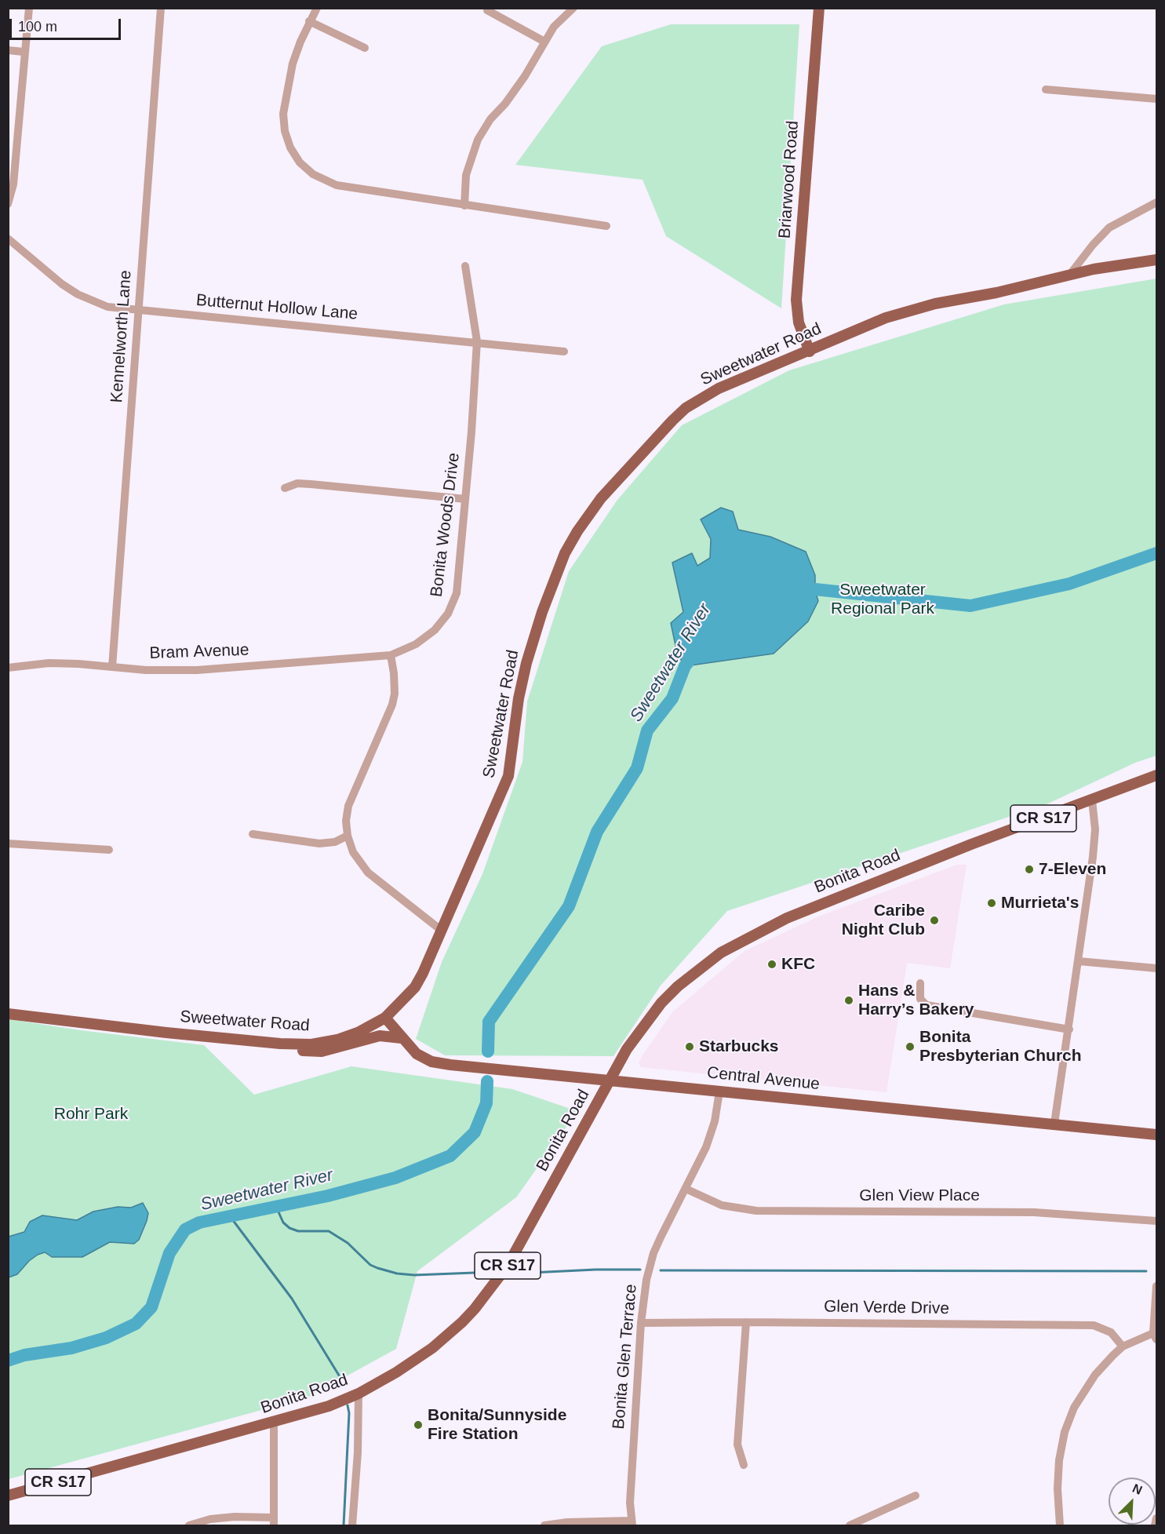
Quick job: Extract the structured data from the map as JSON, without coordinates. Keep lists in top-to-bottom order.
{
  "streets": {
    "main road": [
      "Briarwood Road",
      "Sweetwater Road",
      "CR S17",
      "Bonita Road",
      "Central Avenue"
    ],
    "street": [
      "Butternut Hollow Lane",
      "Kennelworth Lane",
      "Bonita Woods Drive",
      "Bram Avenue",
      "Glen View Place",
      "Glen Verde Drive",
      "Bonita Glen Terrace"
    ]
  },
  "crossings": [
    ["Briarwood Road", "Sweetwater Road"],
    ["Butternut Hollow Lane", "Kennelworth Lane"],
    ["Butternut Hollow Lane", "Bonita Woods Drive"],
    ["Kennelworth Lane", "Bram Avenue"],
    ["Sweetwater Road", "Central Avenue"],
    ["Bonita Woods Drive", "Bram Avenue"],
    ["Bonita Road", "Central Avenue"],
    ["Central Avenue", "Bonita Glen Terrace"],
    ["Glen View Place", "Bonita Glen Terrace"],
    ["Glen Verde Drive", "Bonita Glen Terrace"]
  ],
  "water": ["Sweetwater River"],
  "parks": ["Sweetwater Regional Park", "Rohr Park"],
  "places": [
    "7-Eleven",
    "Murrieta's",
    "Caribe Night Club",
    "KFC",
    "Hans & Harry’s Bakery",
    "Starbucks",
    "Bonita Presbyterian Church",
    "Bonita/Sunnyside Fire Station"
  ],
  "scale_bar": "100 m",
  "north": "top right"
}
